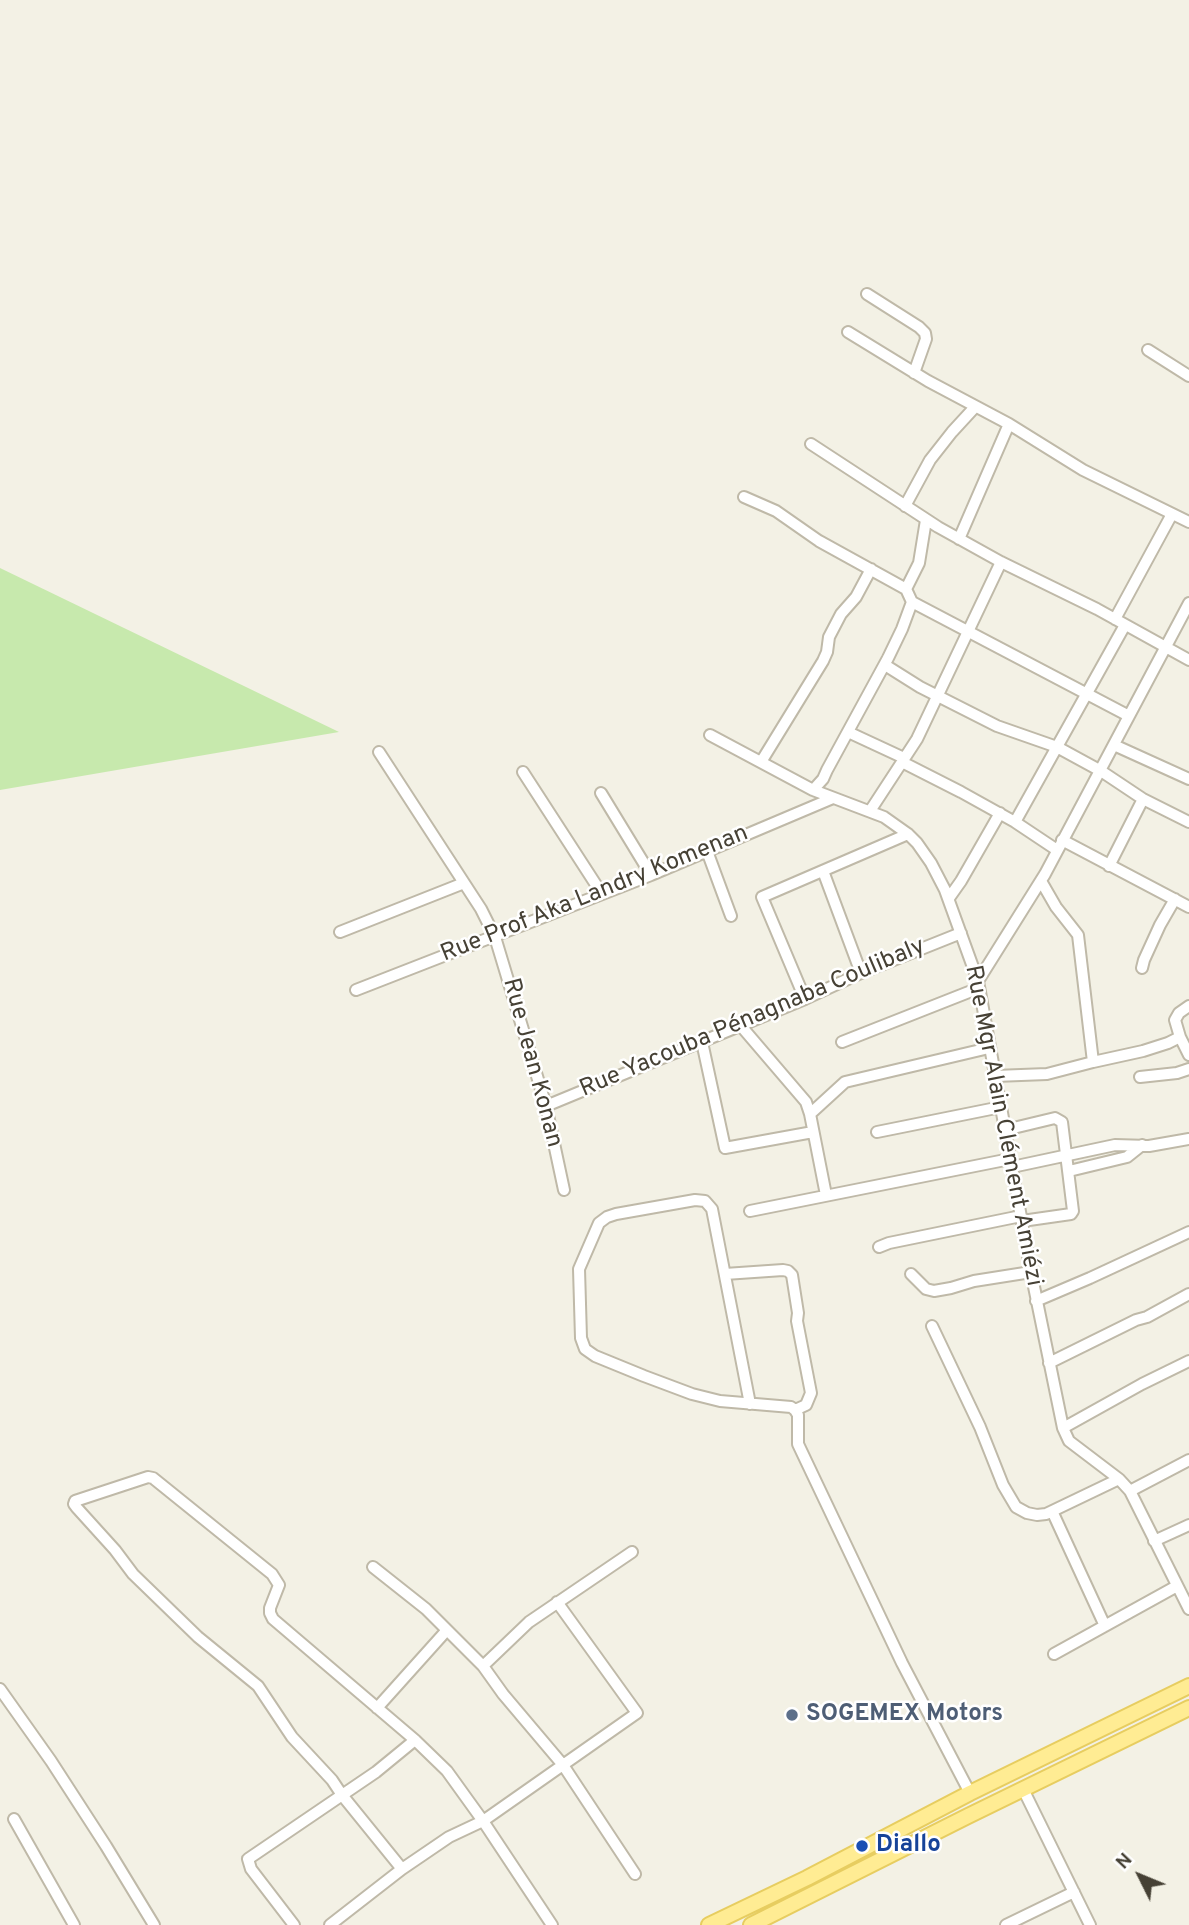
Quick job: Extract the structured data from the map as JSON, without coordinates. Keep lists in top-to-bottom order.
{
  "streets": {
    "street": [
      "Rue Prof Aka Landry Komenan",
      "Rue Yacouba Pénagnaba Coulibaly",
      "Rue Jean Konan",
      "Rue Mgr Alain Clément Amiézi"
    ]
  },
  "crossings": [
    ["Rue Prof Aka Landry Komenan", "Rue Jean Konan"],
    ["Rue Prof Aka Landry Komenan", "Rue Mgr Alain Clément Amiézi"],
    ["Rue Yacouba Pénagnaba Coulibaly", "Rue Jean Konan"],
    ["Rue Yacouba Pénagnaba Coulibaly", "Rue Mgr Alain Clément Amiézi"]
  ],
  "places": ["SOGEMEX Motors", "Diallo"],
  "north": "top left"
}
